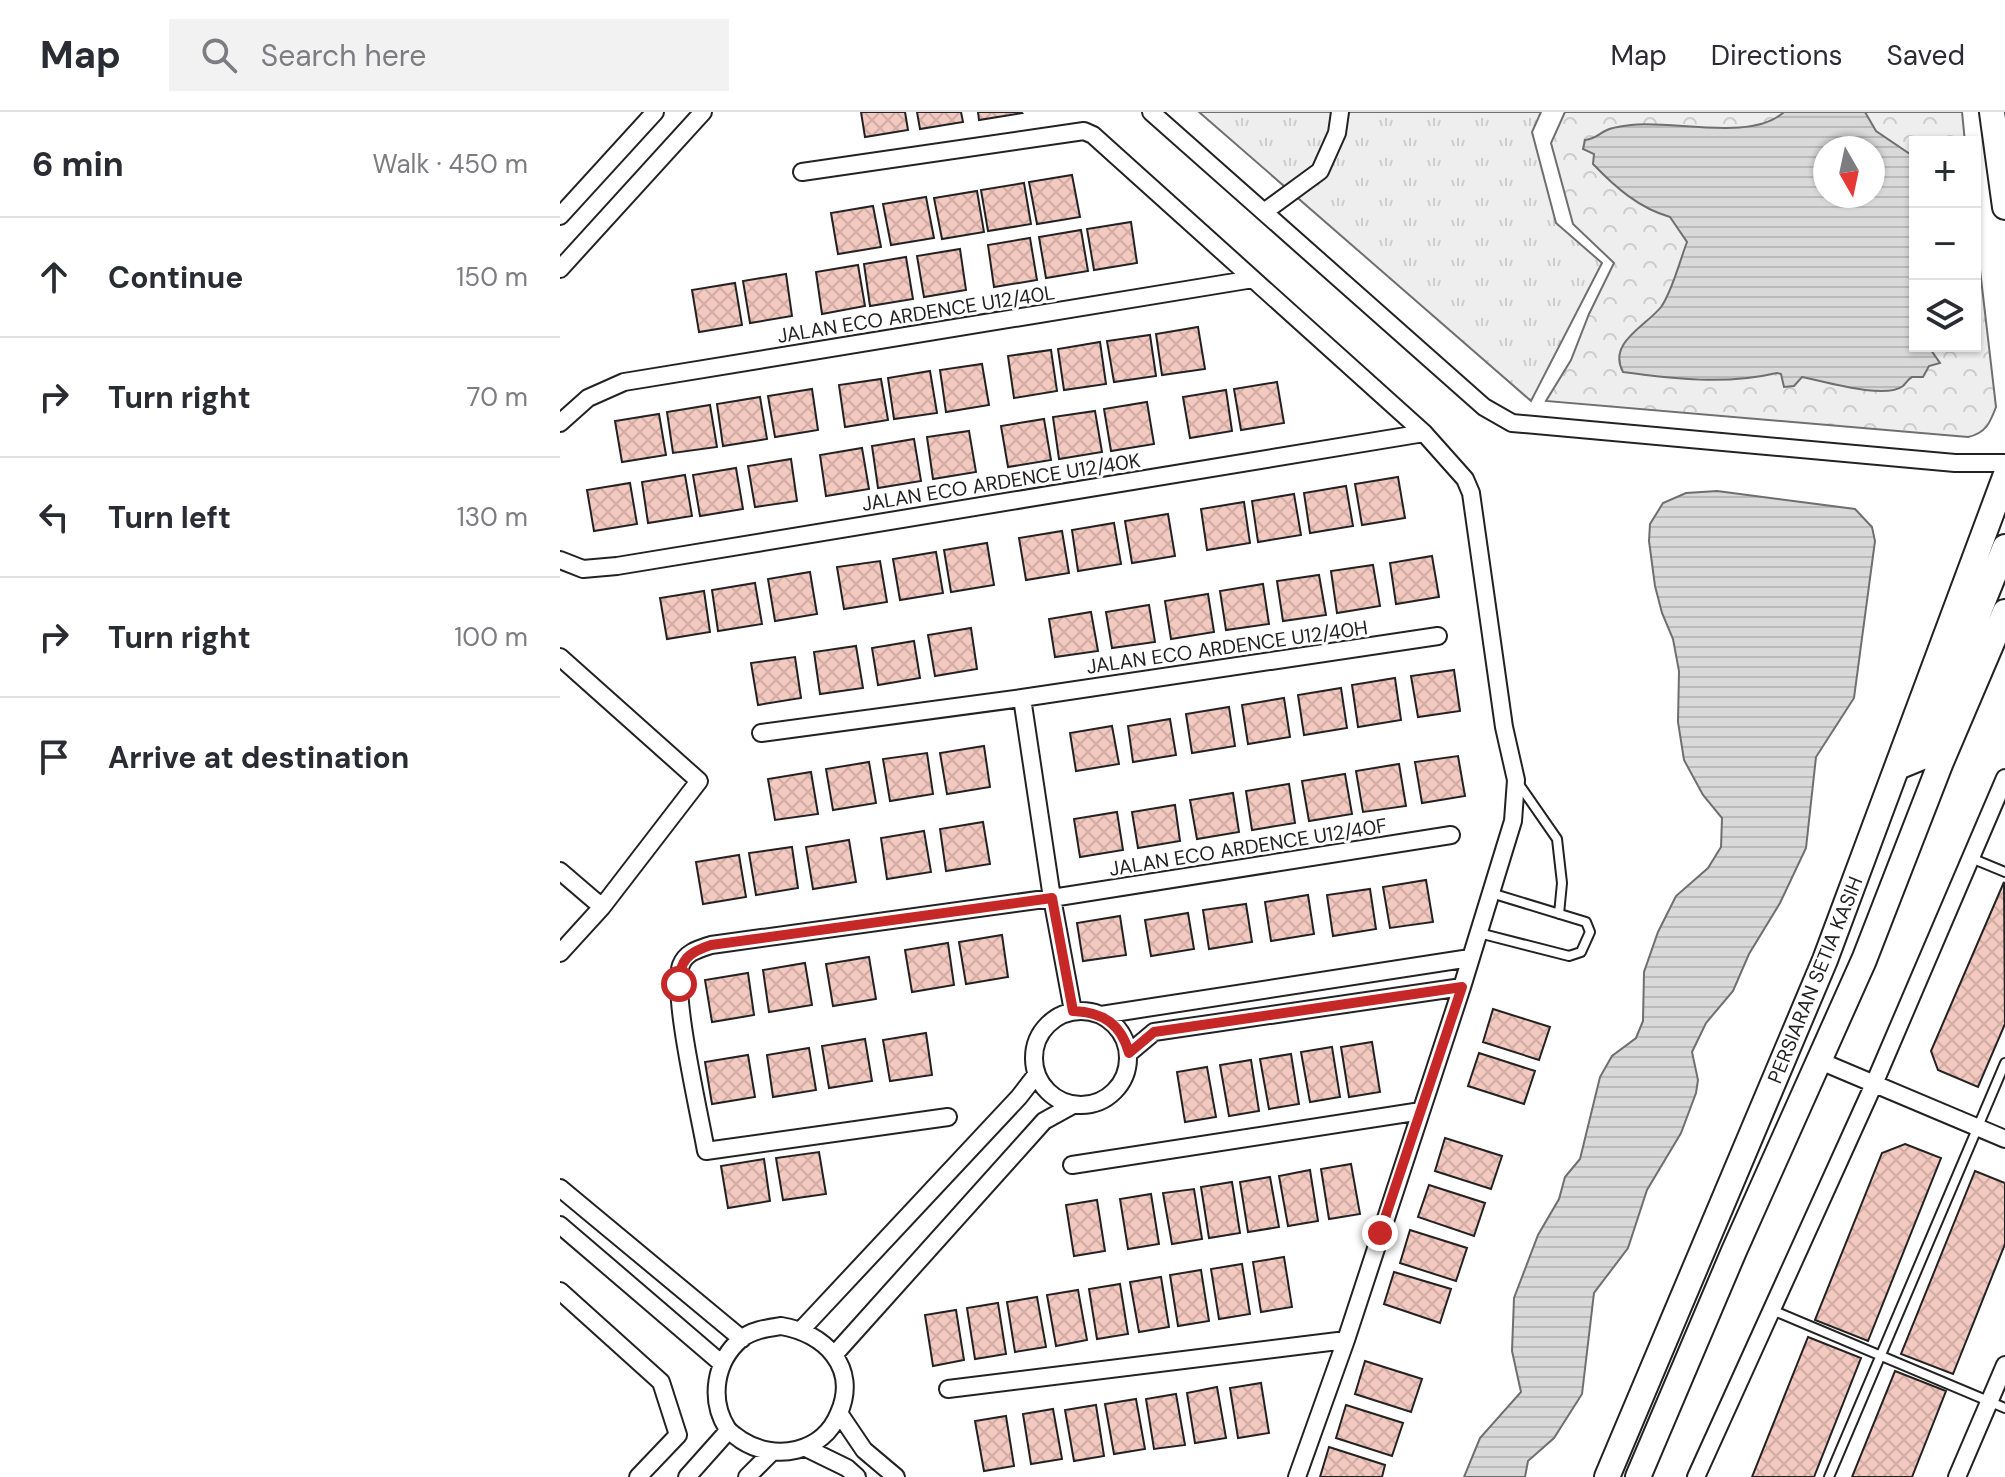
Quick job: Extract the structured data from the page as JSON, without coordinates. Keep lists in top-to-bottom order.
{
  "streets": {
    "street": [
      "JALAN ECO ARDENCE U12/40L",
      "JALAN ECO ARDENCE U12/40K",
      "JALAN ECO ARDENCE U12/40H",
      "JALAN ECO ARDENCE U12/40F",
      "PERSIARAN SETIA KASIH"
    ]
  },
  "north": "bottom",
  "page": {
    "header": "Map",
    "search": "Search here",
    "nav": ["Map", "Directions", "Saved"],
    "heading": ["6 min", "Walk · 450 m"],
    "map_buttons": ["+", "−"],
    "list": [
      ["Continue", "150 m"],
      ["Turn right", "70 m"],
      ["Turn left", "130 m"],
      ["Turn right", "100 m"],
      "Arrive at destination"
    ]
  }
}
